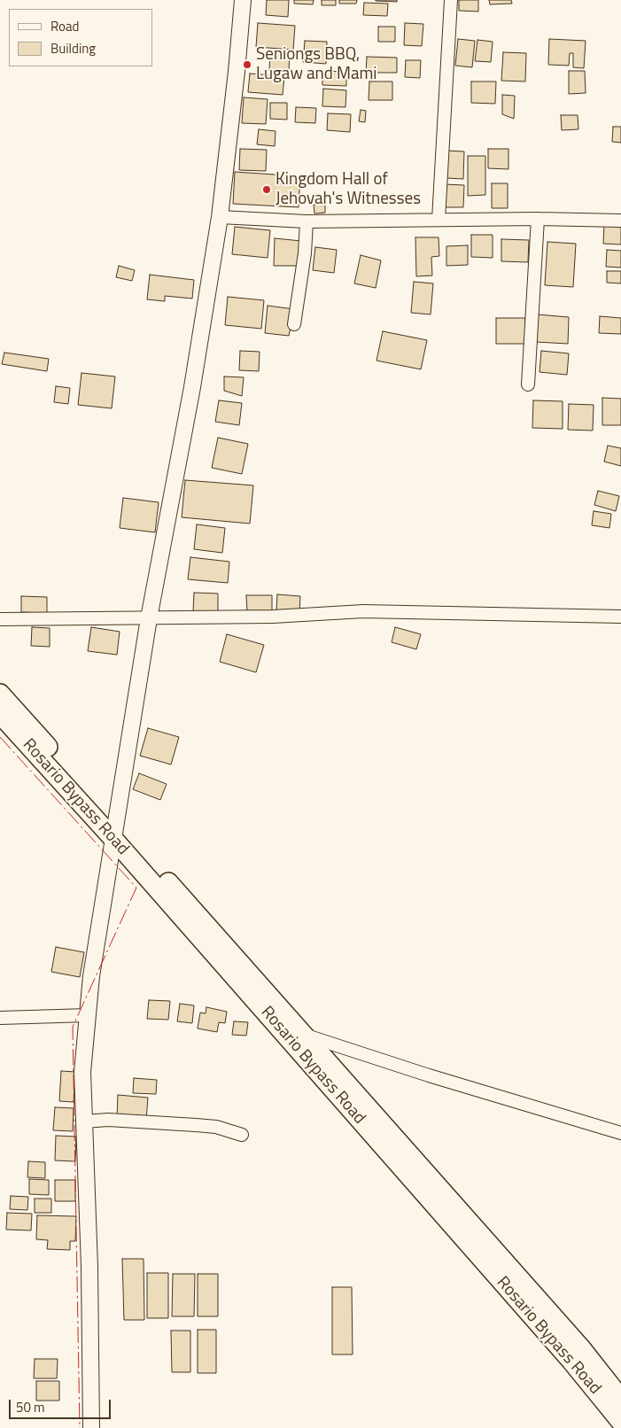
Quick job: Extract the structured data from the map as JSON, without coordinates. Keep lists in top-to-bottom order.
{
  "streets": {
    "main road": ["Rosario Bypass Road"]
  },
  "places": ["Seniongs BBQ, Lugaw and Mami", "Kingdom Hall of Jehovah's Witnesses"],
  "legend": ["Road", "Building"],
  "scale_bar": "50 m"
}
